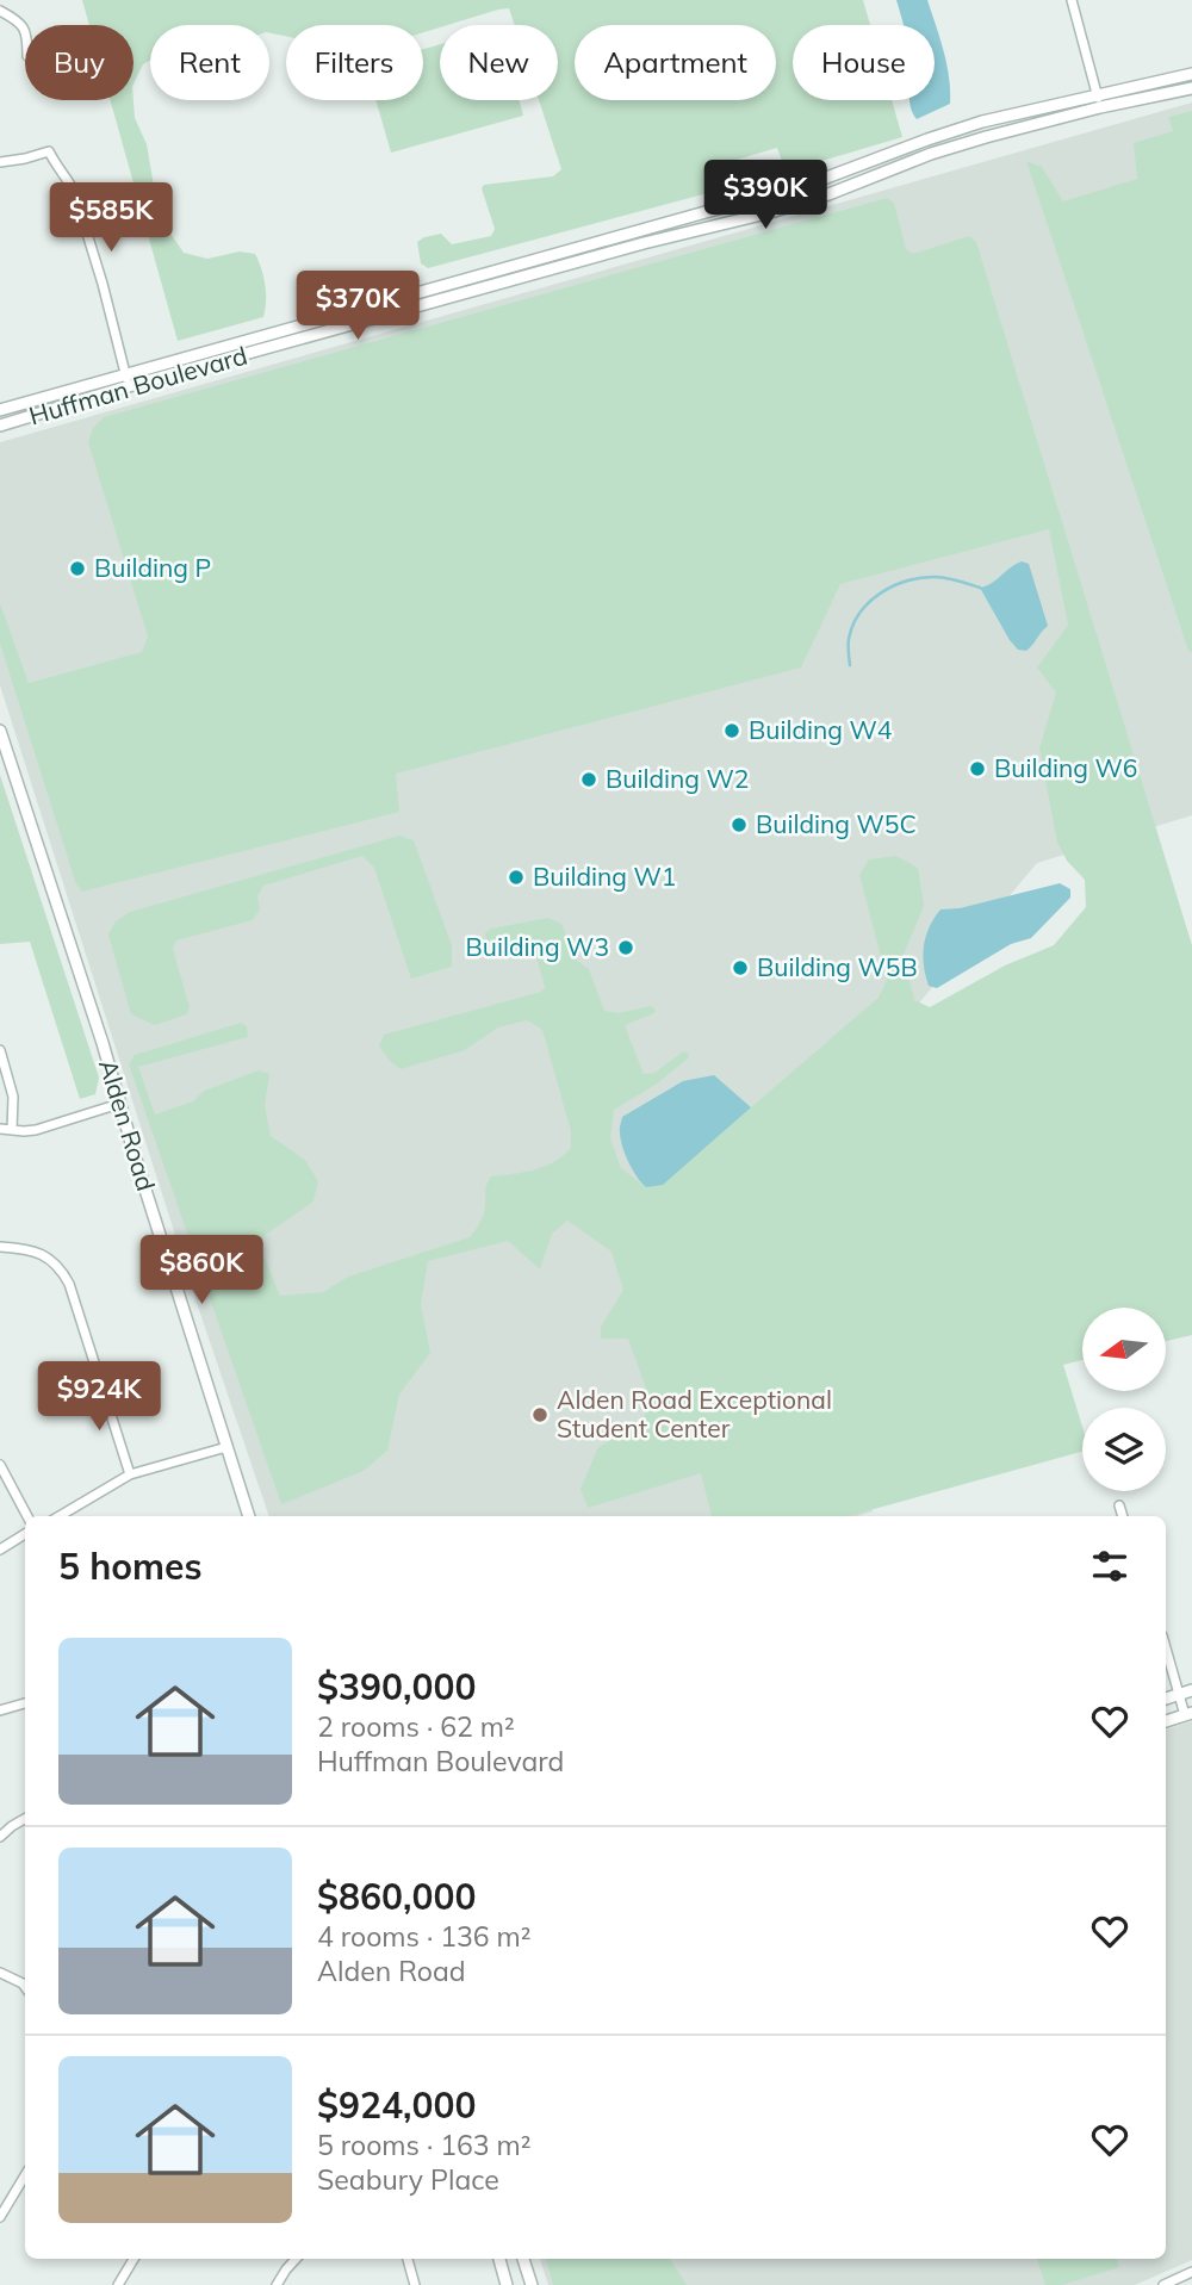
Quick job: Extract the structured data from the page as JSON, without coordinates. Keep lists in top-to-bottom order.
{
  "streets": {
    "street": ["Huffman Boulevard", "Alden Road"]
  },
  "places": [
    "Building P",
    "Building W4",
    "Building W6",
    "Building W2",
    "Building W5C",
    "Building W1",
    "Building W3",
    "Building W5B",
    "Alden Road Exceptional Student Center"
  ],
  "north": "left",
  "page": {
    "chip": [
      "Buy",
      "Rent",
      "Filters",
      "New",
      "Apartment",
      "House"
    ],
    "price": [
      "$390K",
      "$585K",
      "$370K",
      "$860K",
      "$924K"
    ],
    "heading": "5 homes",
    "list": [
      {
        "name": "$390,000",
        "note": "2 rooms · 62 m² · Huffman Boulevard"
      },
      {
        "name": "$860,000",
        "note": "4 rooms · 136 m² · Alden Road"
      },
      {
        "name": "$924,000",
        "note": "5 rooms · 163 m² · Seabury Place"
      }
    ]
  }
}
